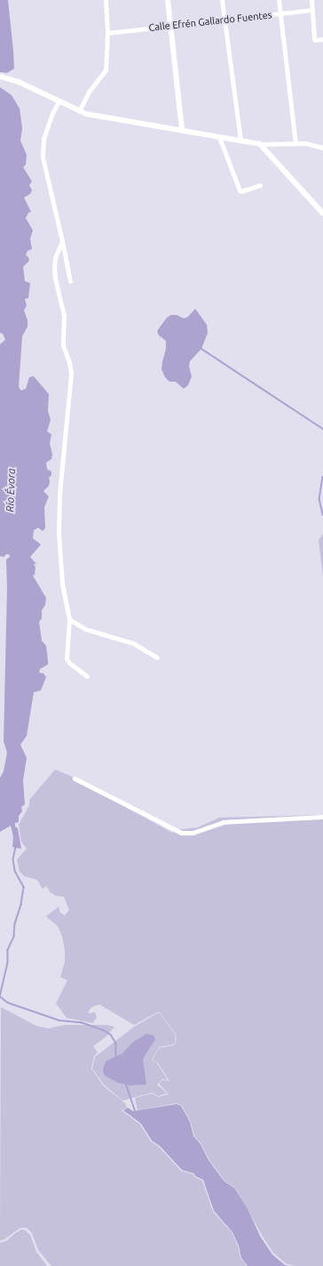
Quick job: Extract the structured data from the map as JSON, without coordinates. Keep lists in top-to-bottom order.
{
  "streets": {
    "street": ["Calle Efrén Gallardo Fuentes"]
  },
  "water": ["Río Évora"]
}
